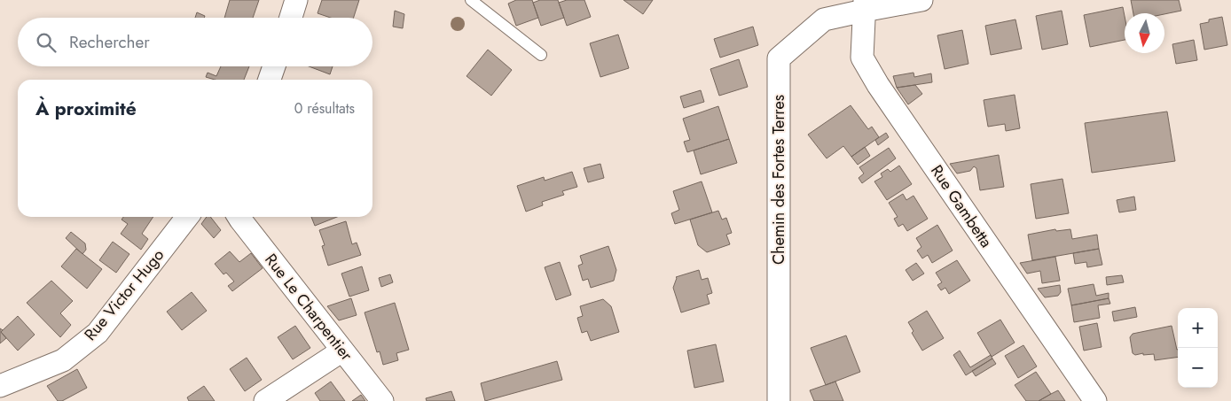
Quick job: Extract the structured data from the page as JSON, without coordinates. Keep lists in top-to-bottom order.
{
  "streets": {
    "street": [
      "Chemin des Fortes Terres",
      "Rue Gambetta",
      "Rue Victor Hugo",
      "Rue Le Charpentier"
    ]
  },
  "crossings": [
    ["Chemin des Fortes Terres", "Rue Gambetta"]
  ],
  "north": "bottom",
  "page": {
    "search": "Rechercher",
    "heading": ["À proximité", "0 résultats"],
    "map_buttons": ["+", "−"]
  }
}
